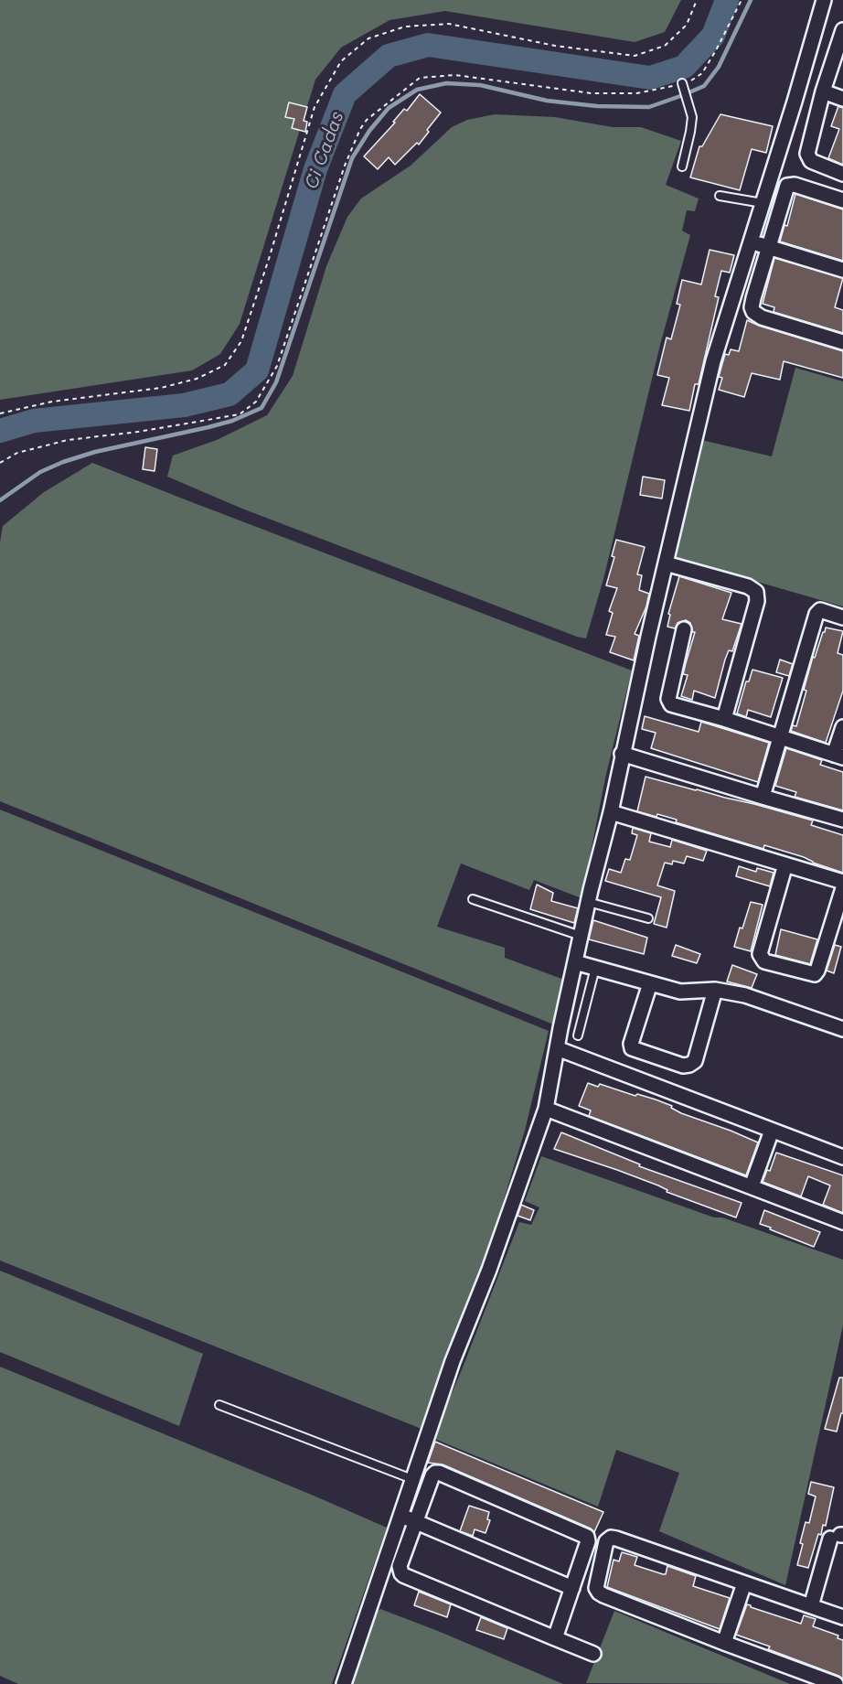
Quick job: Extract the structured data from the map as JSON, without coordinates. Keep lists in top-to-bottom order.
{
  "water": ["Ci Cadas"]
}
